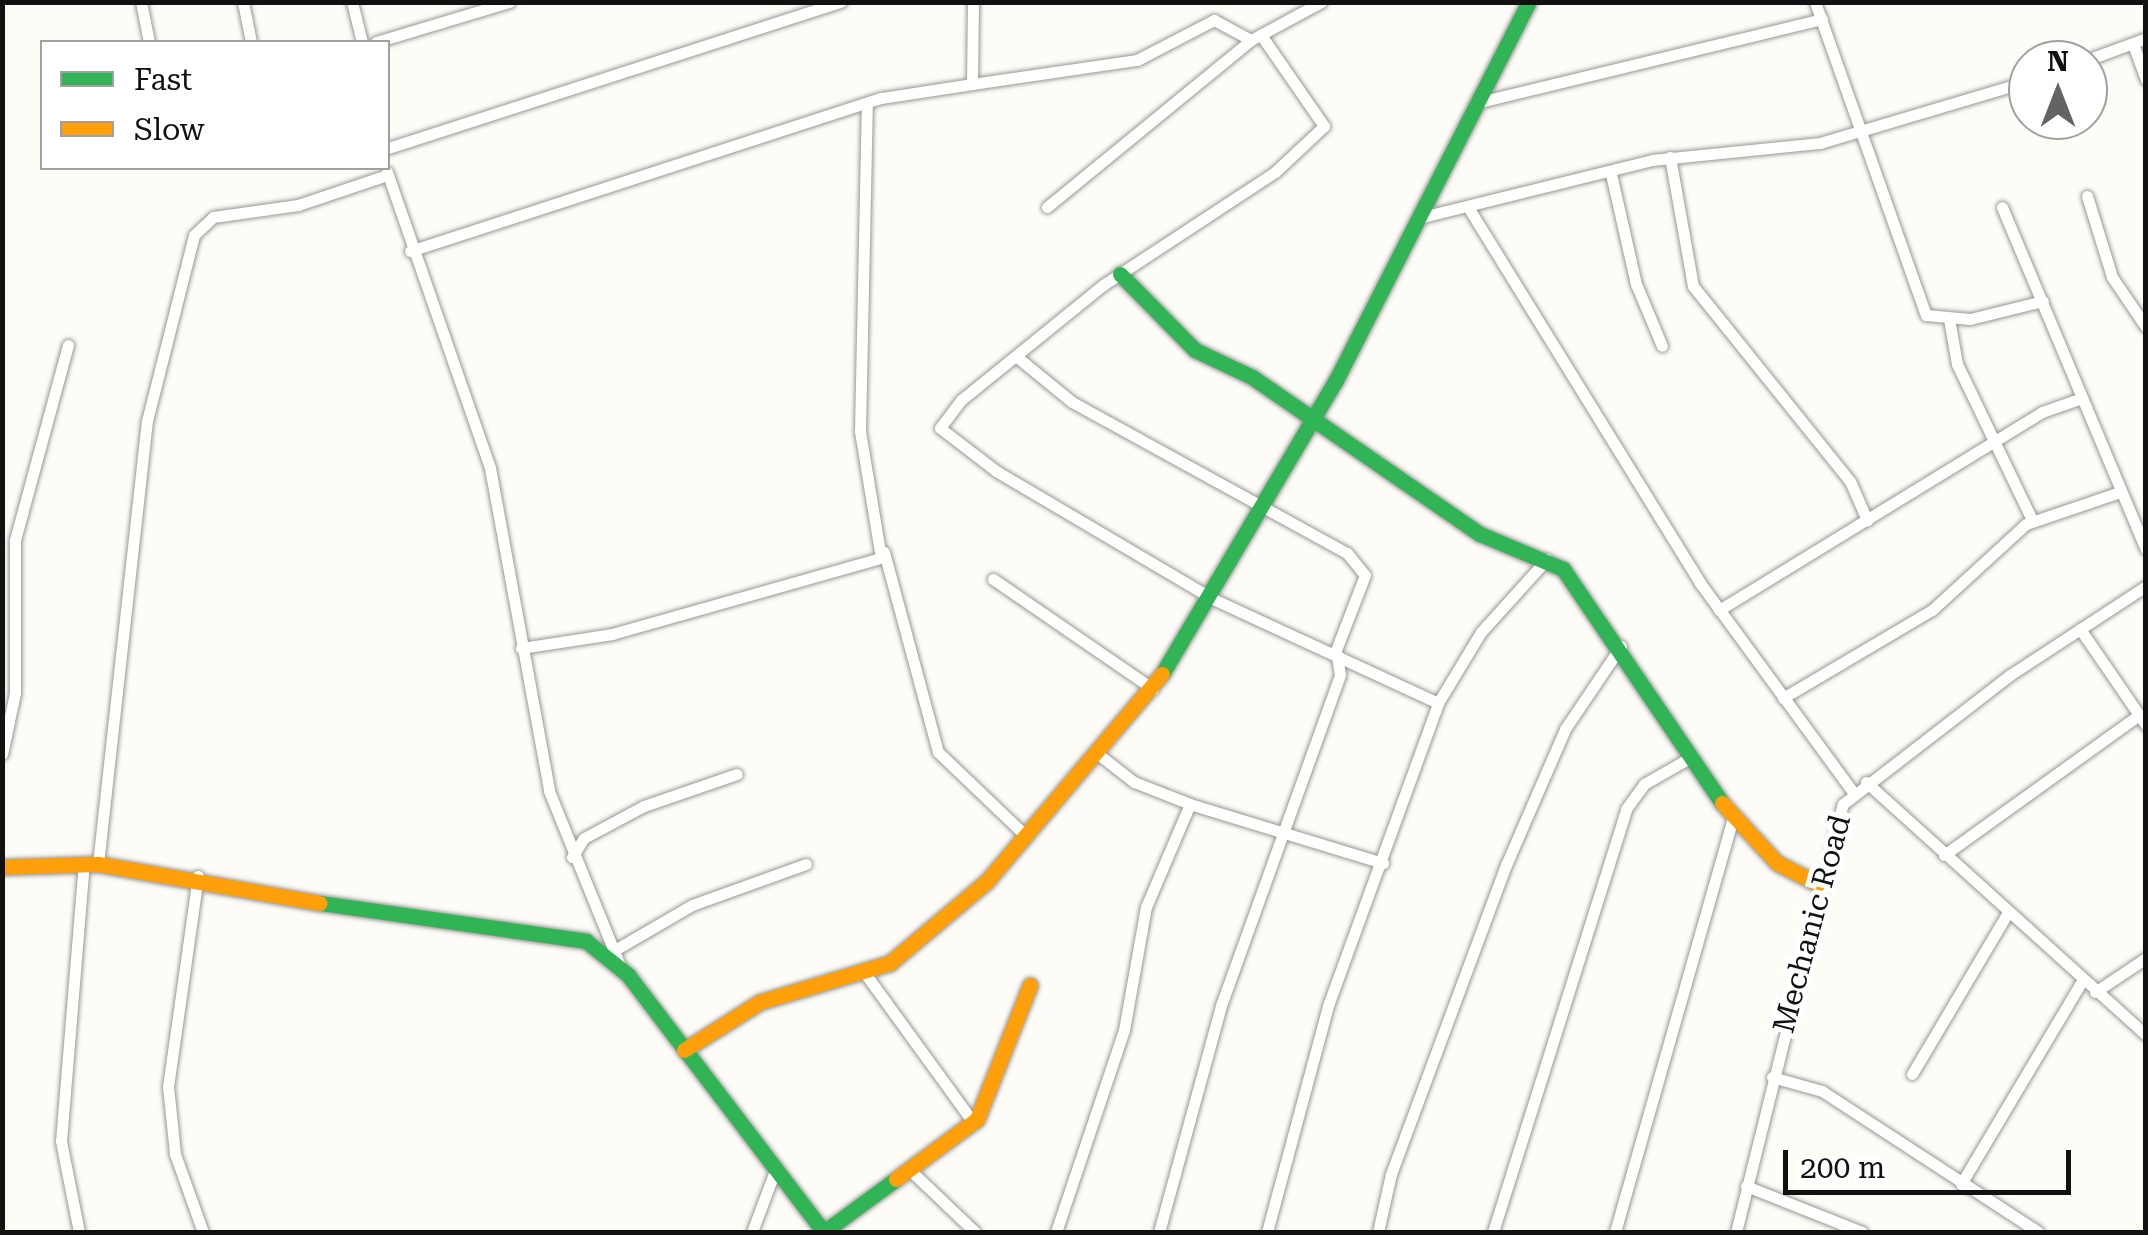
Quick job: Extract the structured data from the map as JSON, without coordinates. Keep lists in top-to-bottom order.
{
  "streets": {
    "street": ["Mechanic Road"]
  },
  "legend": ["Fast", "Slow"],
  "scale_bar": "200 m",
  "north": "top"
}
